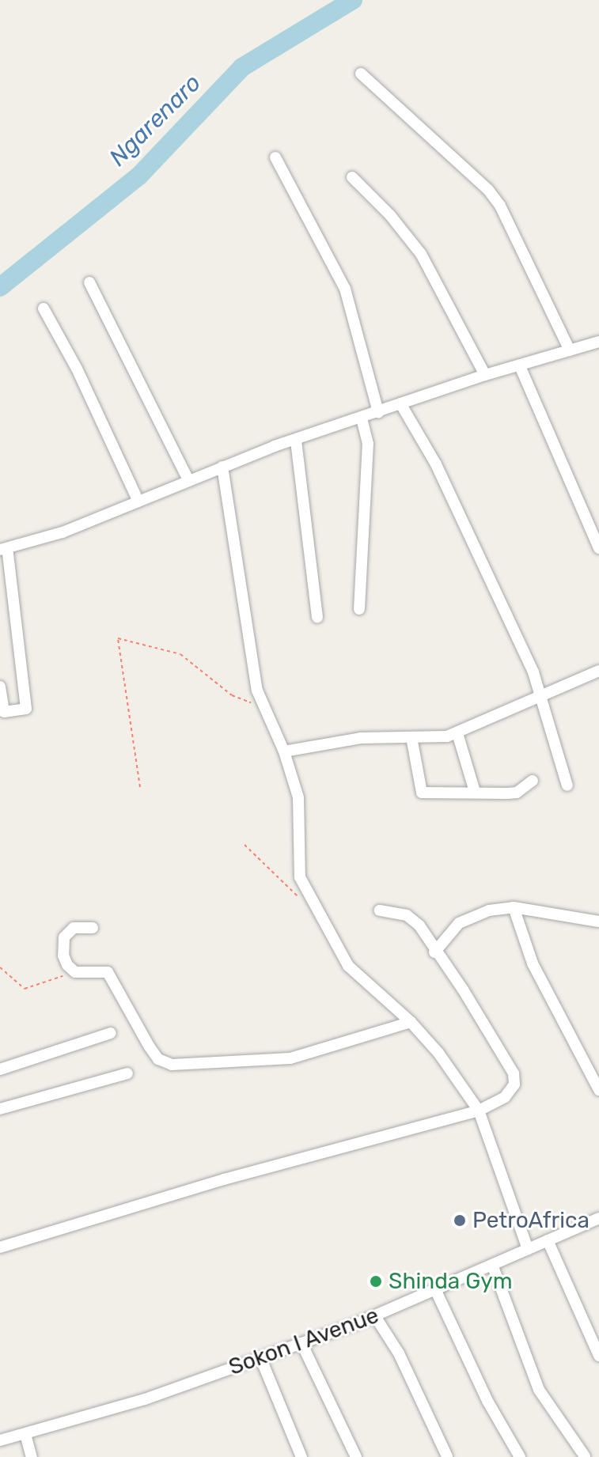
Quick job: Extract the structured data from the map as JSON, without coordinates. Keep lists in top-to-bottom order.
{
  "streets": {
    "street": ["Sokon I Avenue"]
  },
  "water": ["Ngarenaro"],
  "places": ["PetroAfrica", "Shinda Gym"]
}
